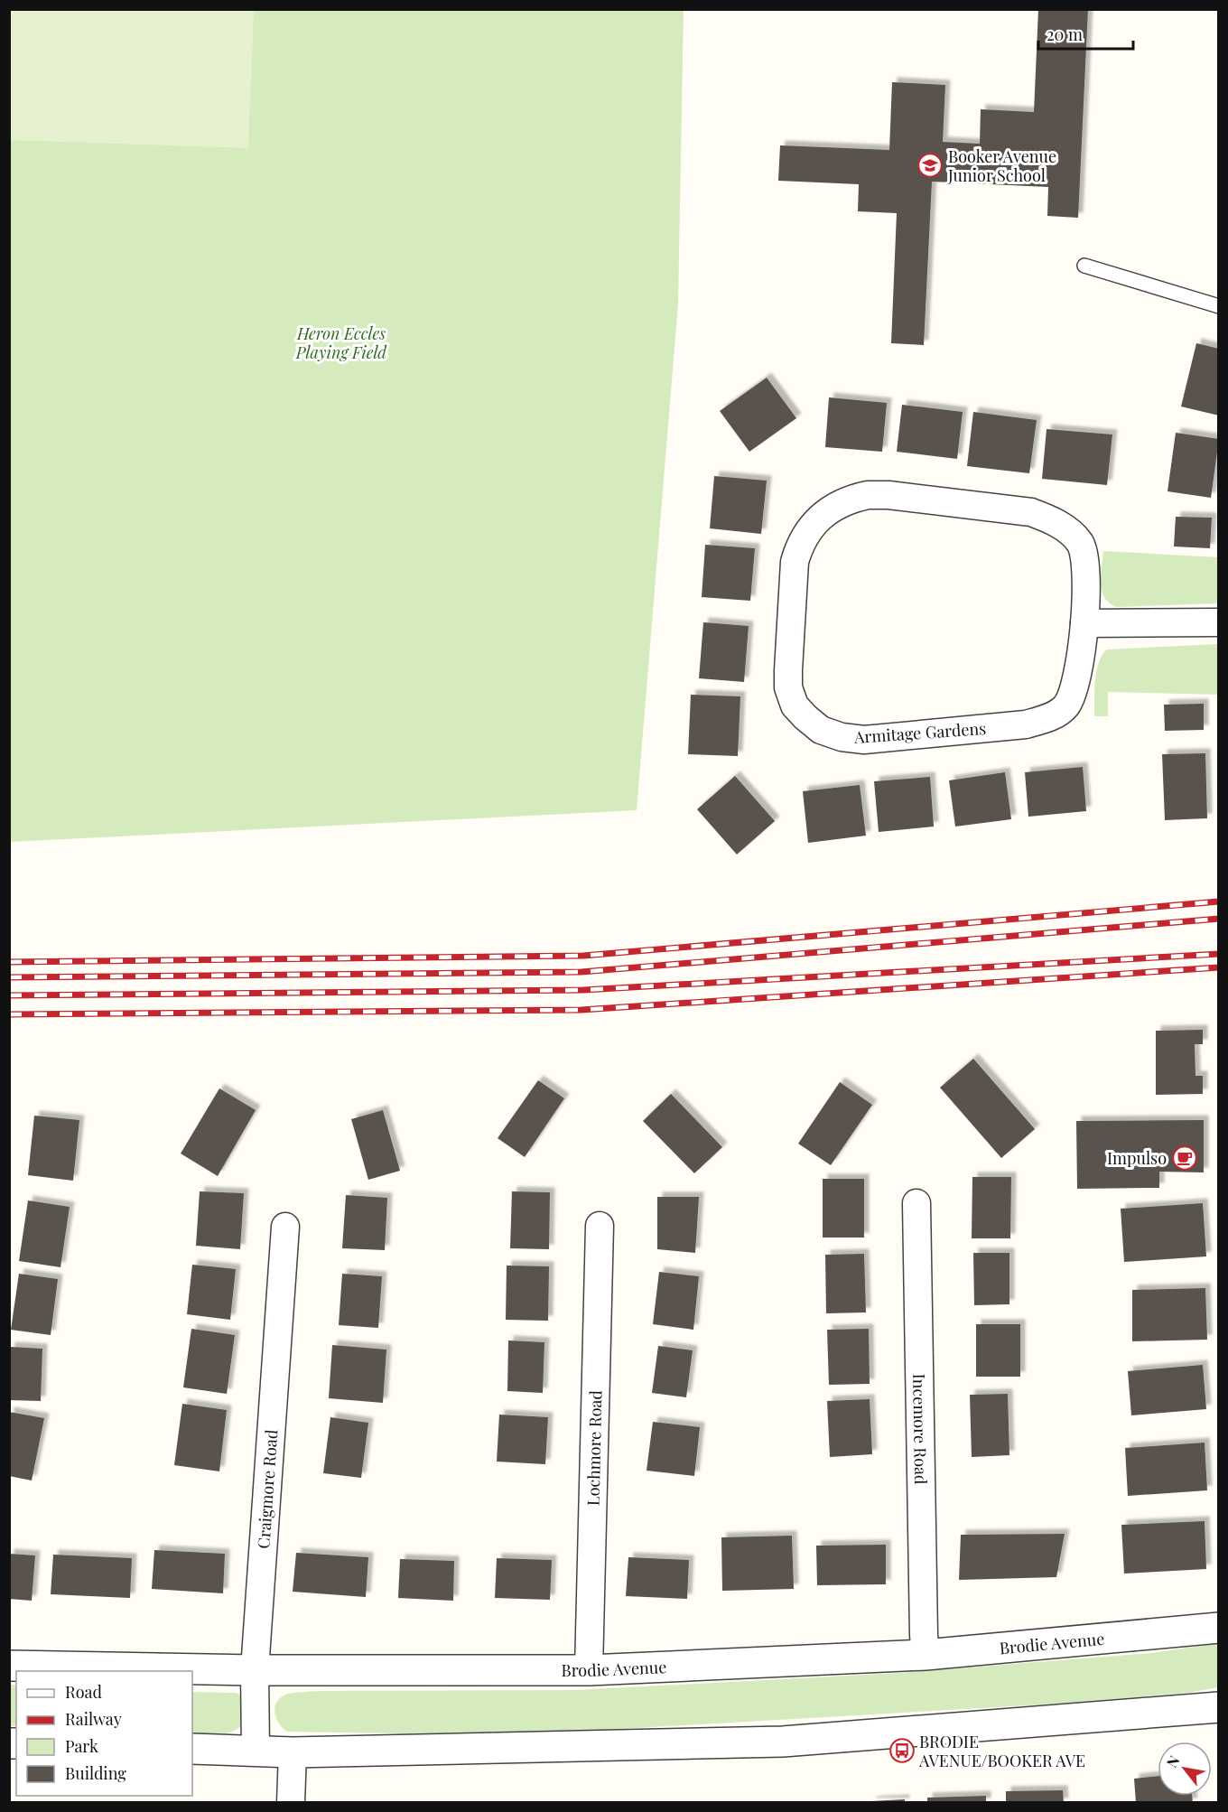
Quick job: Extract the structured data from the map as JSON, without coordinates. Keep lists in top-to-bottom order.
{
  "streets": {
    "street": [
      "Armitage Gardens",
      "Incemore Road",
      "Lochmore Road",
      "Craigmore Road",
      "Brodie Avenue"
    ]
  },
  "crossings": [
    ["Incemore Road", "Brodie Avenue"],
    ["Lochmore Road", "Brodie Avenue"],
    ["Craigmore Road", "Brodie Avenue"]
  ],
  "parks": ["Heron Eccles Playing Field"],
  "places": {
    "school or university": ["Booker Avenue Junior School"],
    "cafe": ["Impulso"],
    "bus stop": ["BRODIE AVENUE/BOOKER AVE"]
  },
  "legend": [
    "Road",
    "Railway",
    "Park",
    "Building"
  ],
  "scale_bar": "20 m",
  "north": "top left"
}
